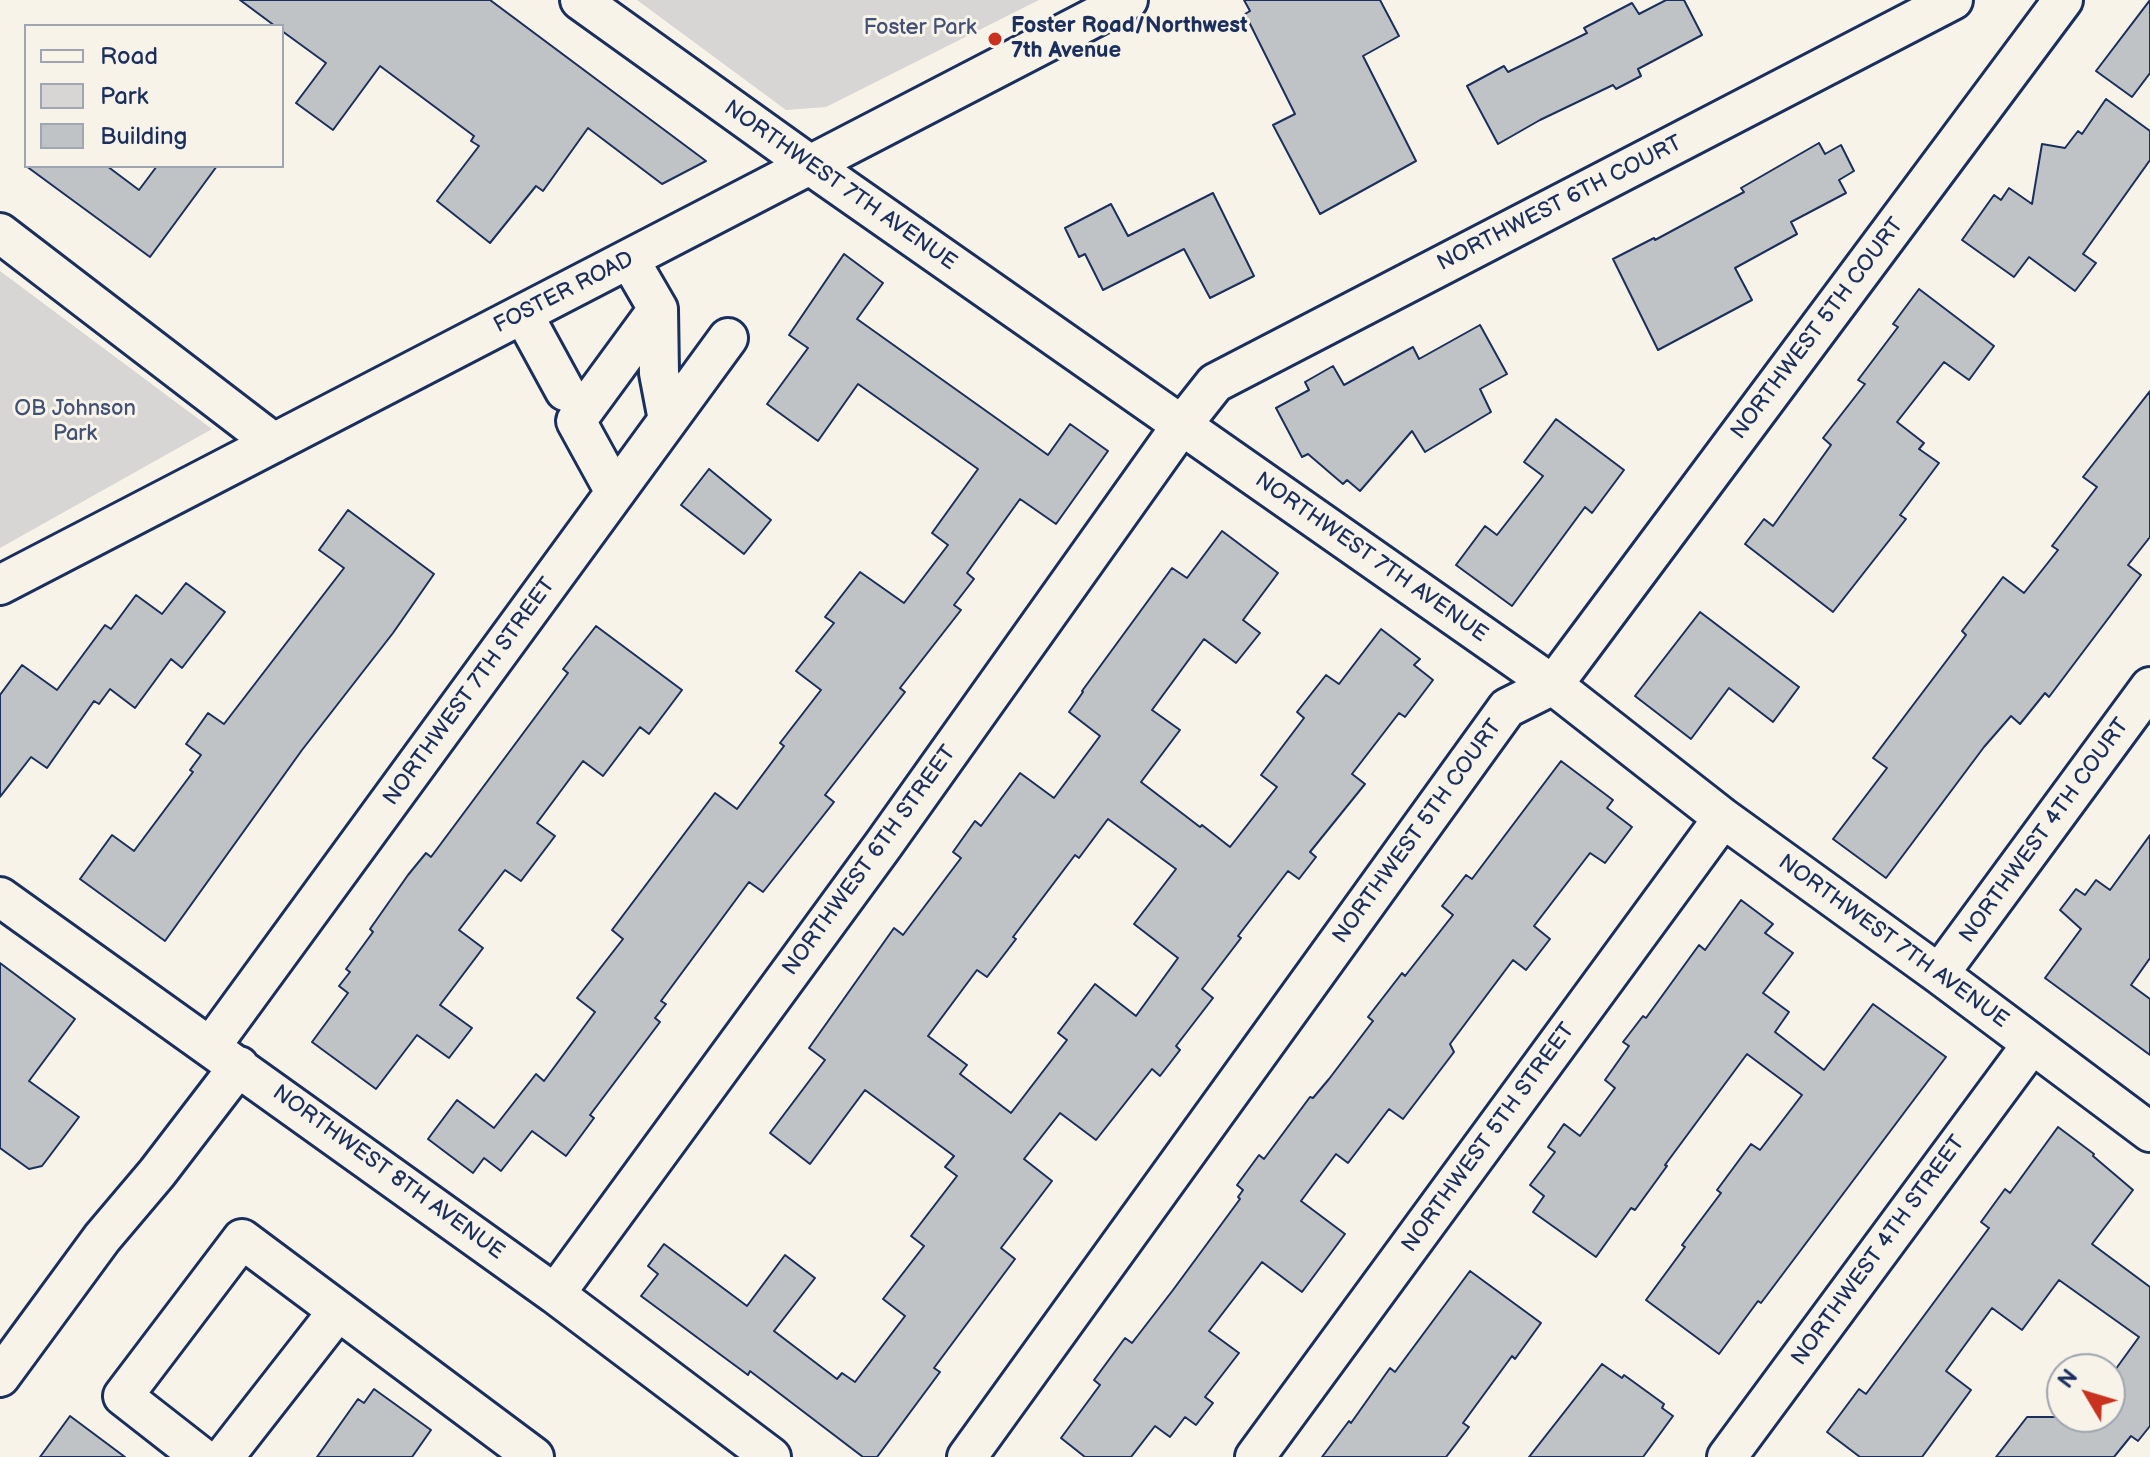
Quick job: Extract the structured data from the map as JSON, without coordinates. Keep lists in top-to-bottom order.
{
  "streets": {
    "street": [
      "NORTHWEST 7TH AVENUE",
      "NORTHWEST 6TH COURT",
      "FOSTER ROAD",
      "NORTHWEST 5TH COURT",
      "NORTHWEST 7TH STREET",
      "NORTHWEST 4TH COURT",
      "NORTHWEST 6TH STREET",
      "NORTHWEST 5TH STREET",
      "NORTHWEST 8TH AVENUE",
      "NORTHWEST 4TH STREET"
    ]
  },
  "crossings": [
    ["NORTHWEST 7TH AVENUE", "NORTHWEST 6TH COURT"],
    ["NORTHWEST 7TH AVENUE", "FOSTER ROAD"],
    ["NORTHWEST 7TH AVENUE", "NORTHWEST 5TH COURT"],
    ["NORTHWEST 7TH AVENUE", "NORTHWEST 4TH COURT"],
    ["NORTHWEST 7TH AVENUE", "NORTHWEST 6TH STREET"],
    ["NORTHWEST 7TH AVENUE", "NORTHWEST 5TH STREET"],
    ["NORTHWEST 7TH AVENUE", "NORTHWEST 4TH STREET"],
    ["NORTHWEST 6TH COURT", "NORTHWEST 6TH STREET"],
    ["NORTHWEST 7TH STREET", "NORTHWEST 8TH AVENUE"],
    ["NORTHWEST 6TH STREET", "NORTHWEST 8TH AVENUE"]
  ],
  "parks": ["Foster Park", "OB Johnson Park"],
  "places": ["Foster Road/Northwest 7th Avenue"],
  "legend": ["Road", "Park", "Building"],
  "north": "top left"
}
